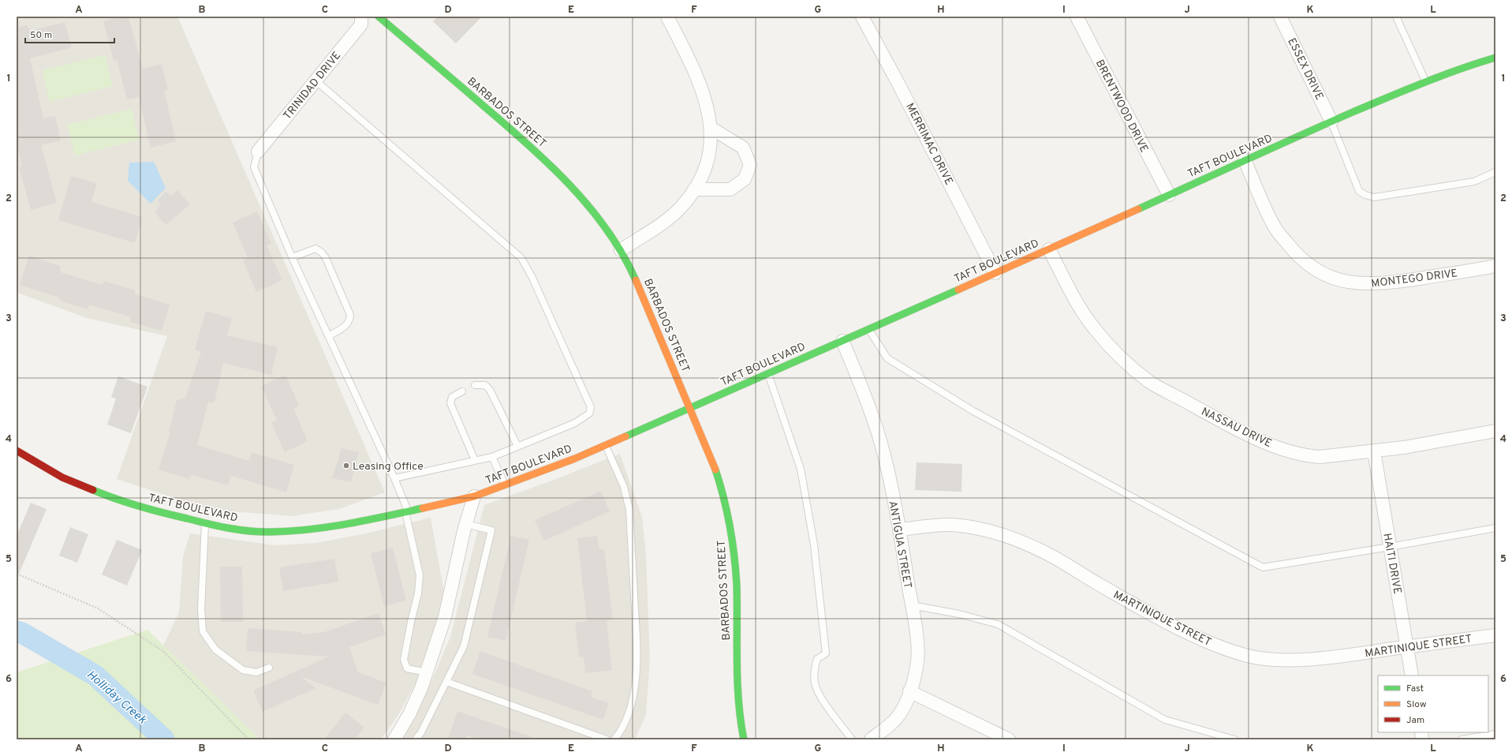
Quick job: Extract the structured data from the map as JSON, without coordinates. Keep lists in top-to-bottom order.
{
  "streets": {
    "street": [
      "ESSEX DRIVE",
      "TRINIDAD DRIVE",
      "BRENTWOOD DRIVE",
      "BARBADOS STREET",
      "MERRIMAC DRIVE",
      "TAFT BOULEVARD",
      "MONTEGO DRIVE",
      "NASSAU DRIVE",
      "ANTIGUA STREET",
      "HAITI DRIVE",
      "MARTINIQUE STREET"
    ]
  },
  "crossings": [
    ["ESSEX DRIVE", "TAFT BOULEVARD"],
    ["BRENTWOOD DRIVE", "TAFT BOULEVARD"],
    ["BARBADOS STREET", "TAFT BOULEVARD"],
    ["MERRIMAC DRIVE", "TAFT BOULEVARD"],
    ["TAFT BOULEVARD", "MONTEGO DRIVE"],
    ["TAFT BOULEVARD", "NASSAU DRIVE"],
    ["TAFT BOULEVARD", "ANTIGUA STREET"],
    ["NASSAU DRIVE", "HAITI DRIVE"],
    ["ANTIGUA STREET", "MARTINIQUE STREET"],
    ["HAITI DRIVE", "MARTINIQUE STREET"]
  ],
  "water": ["Holliday Creek"],
  "places": ["Leasing Office"],
  "legend": ["Fast", "Slow", "Jam"],
  "scale_bar": "50 m",
  "grid": {
    "columns": [
      "A",
      "B",
      "C",
      "D",
      "E",
      "F",
      "G",
      "H",
      "I",
      "J",
      "K",
      "L"
    ],
    "rows": [
      "1",
      "2",
      "3",
      "4",
      "5",
      "6"
    ]
  }
}
